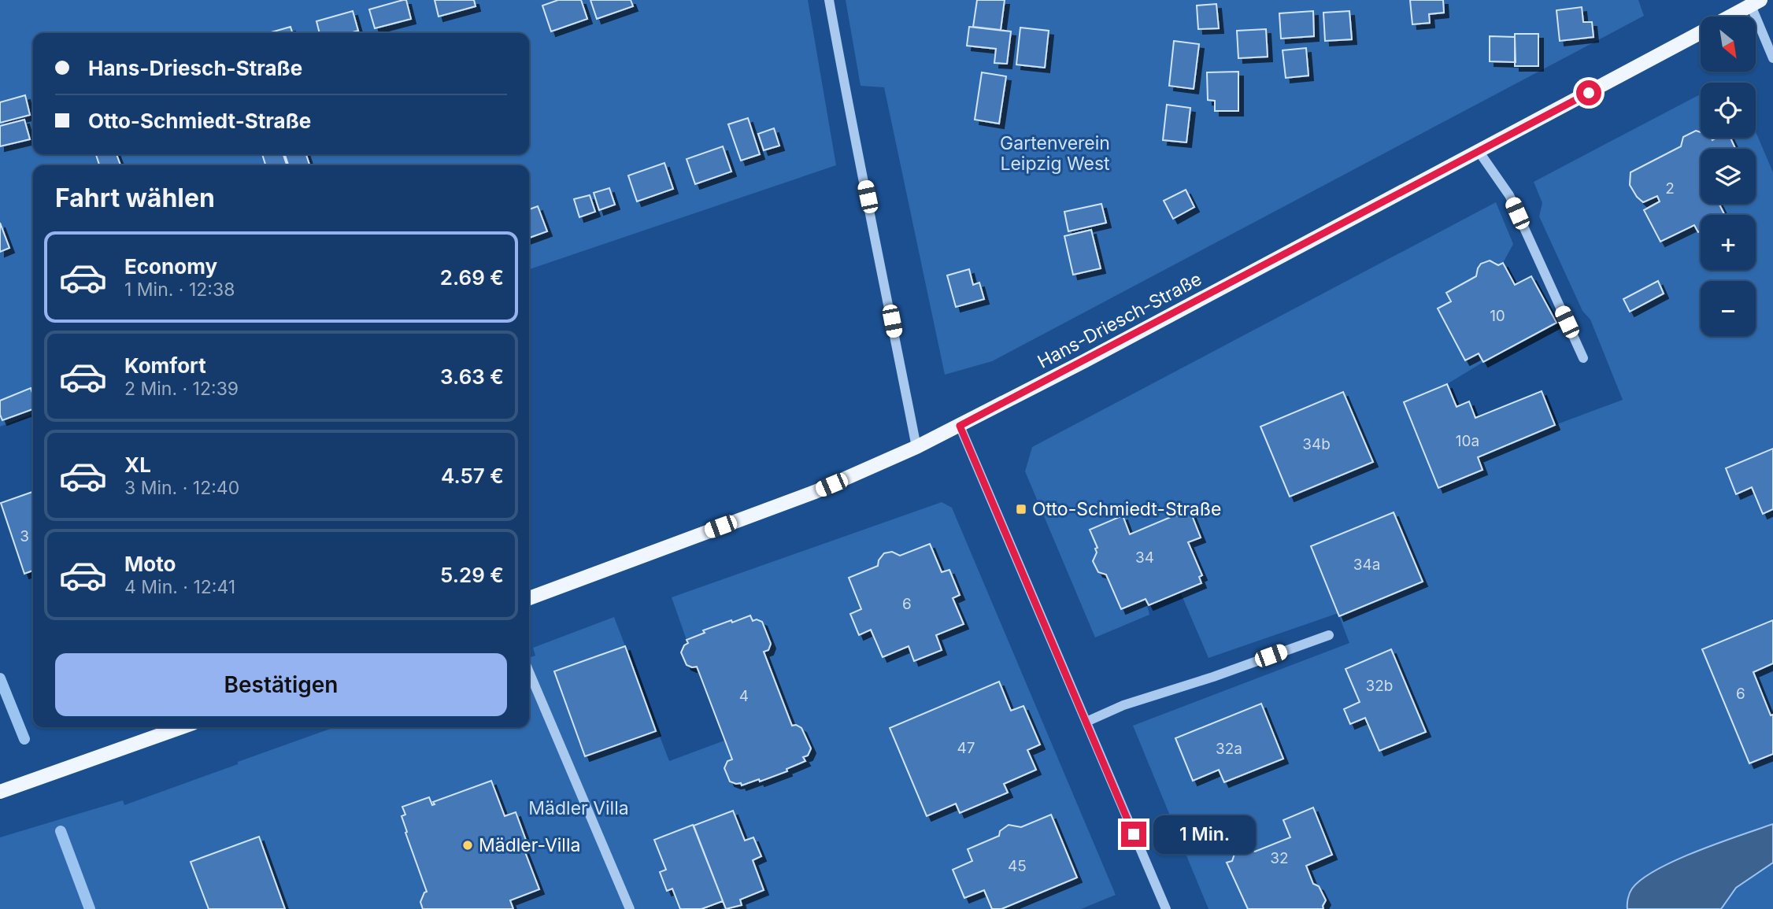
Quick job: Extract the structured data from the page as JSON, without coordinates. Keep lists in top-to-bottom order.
{
  "streets": {
    "main road": ["Hans-Driesch-Straße"]
  },
  "parks": ["Gartenverein Leipzig West", "Mädler Villa"],
  "places": {
    "transit": ["Otto-Schmiedt-Straße"],
    "other": ["Mädler-Villa"]
  },
  "house_numbers": [
    "2",
    "10",
    "10a",
    "34b",
    "3",
    "34",
    "34a",
    "6",
    "32b",
    "6",
    "4",
    "47",
    "32a",
    "32",
    "45"
  ],
  "north": "bottom right",
  "page": {
    "map_buttons": ["+", "−"],
    "banner": ["Hans-Driesch-Straße", "Otto-Schmiedt-Straße"],
    "heading": "Fahrt wählen",
    "list": [
      {
        "name": "Economy",
        "note": "1 Min. · 12:38",
        "value": "2.69 €"
      },
      {
        "name": "Komfort",
        "note": "2 Min. · 12:39",
        "value": "3.63 €"
      },
      {
        "name": "XL",
        "note": "3 Min. · 12:40",
        "value": "4.57 €"
      },
      {
        "name": "Moto",
        "note": "4 Min. · 12:41",
        "value": "5.29 €"
      }
    ],
    "buttons": "Bestätigen",
    "bubble": "1 Min."
  }
}
